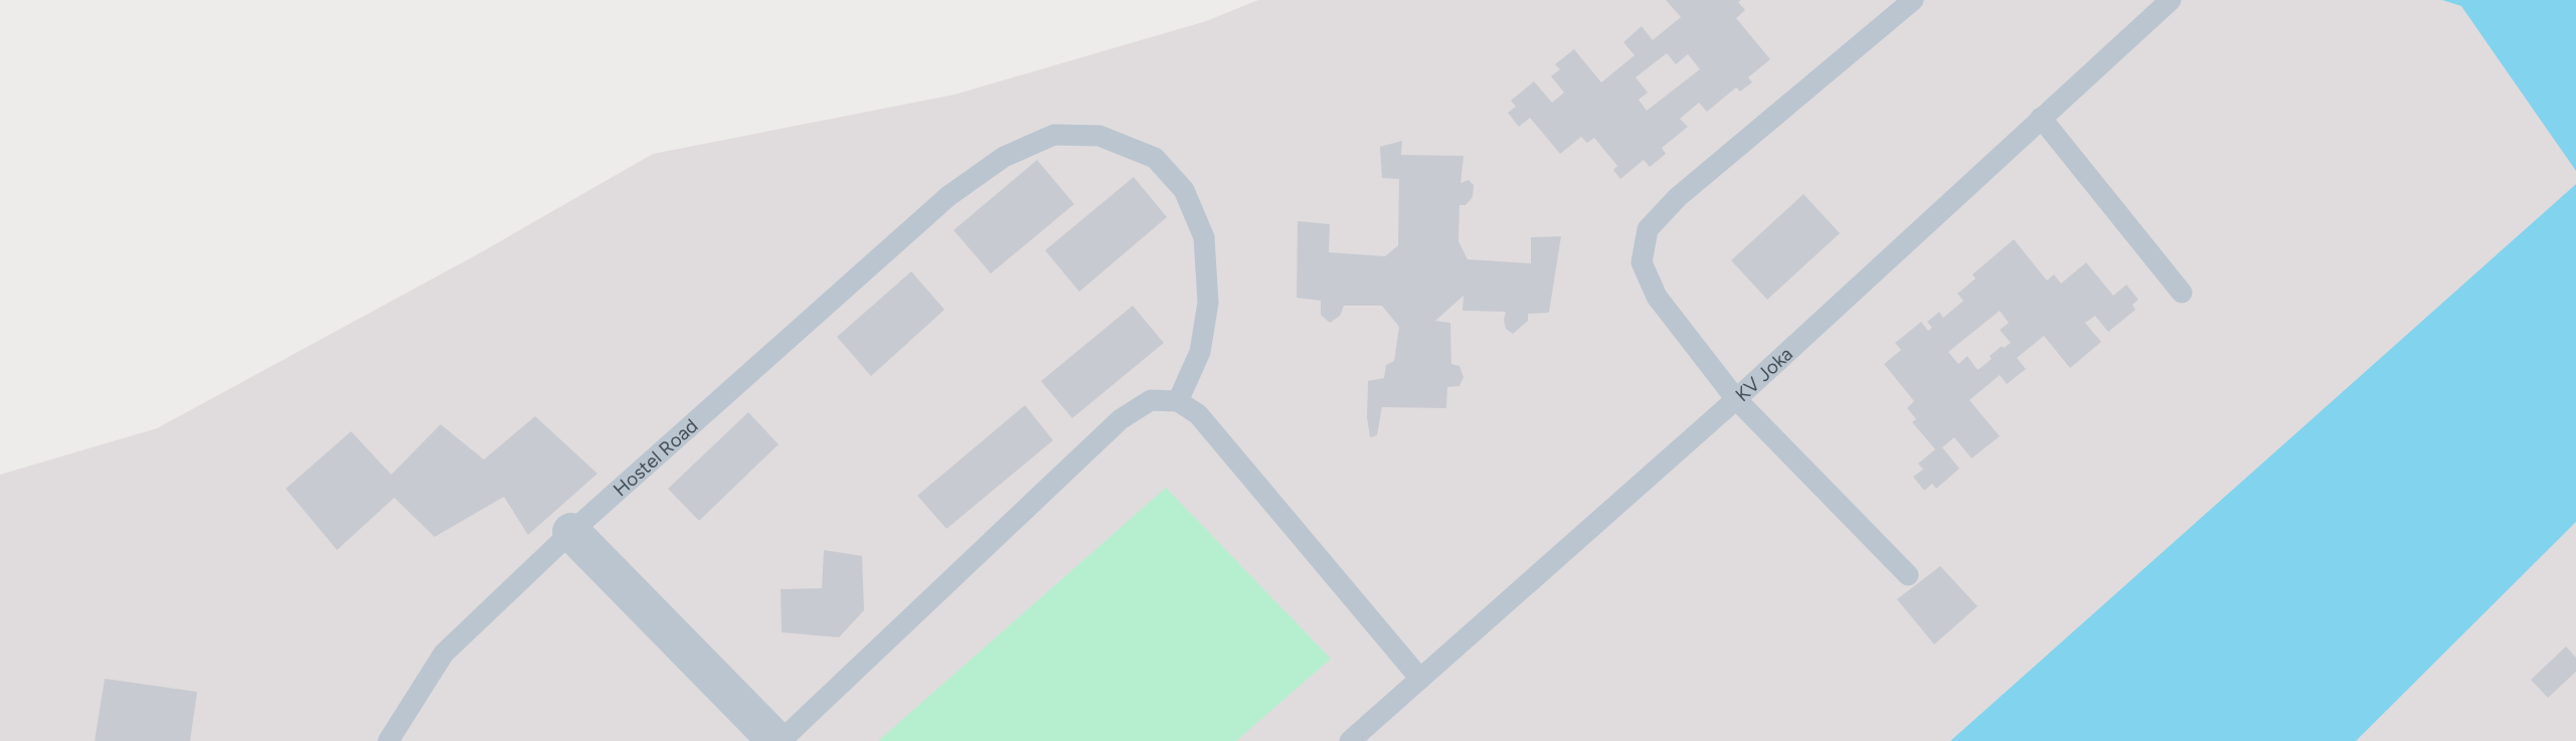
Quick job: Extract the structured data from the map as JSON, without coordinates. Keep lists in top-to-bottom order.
{
  "streets": {
    "lane": ["KV Joka", "Hostel Road"]
  }
}
